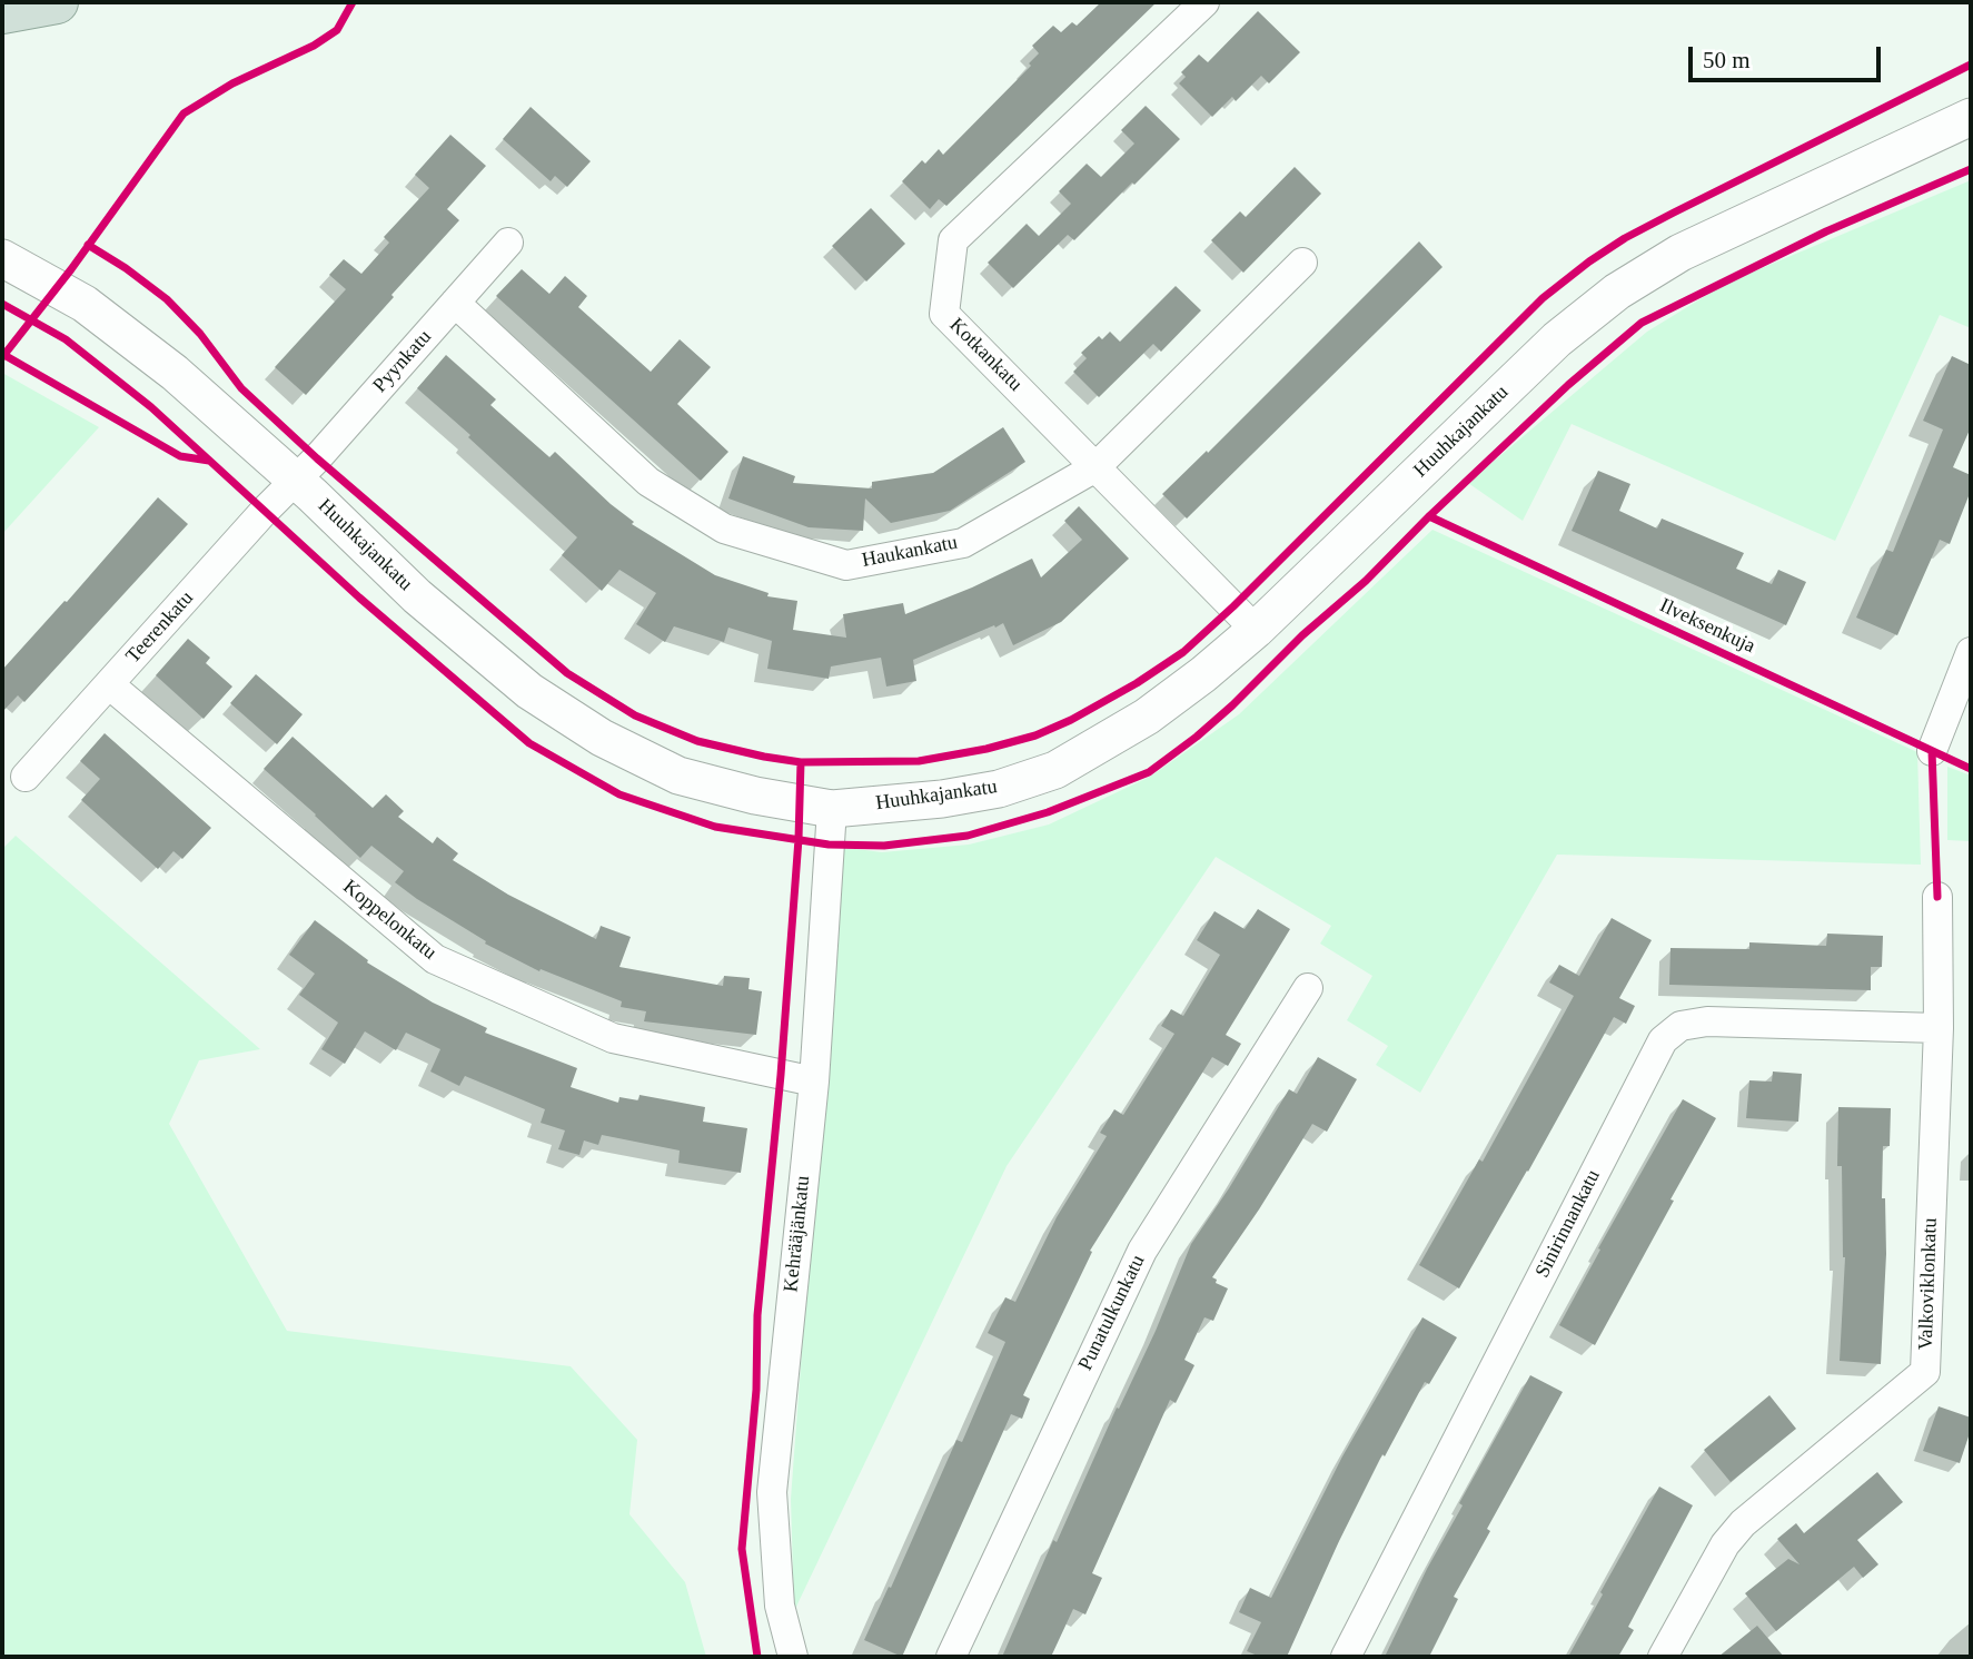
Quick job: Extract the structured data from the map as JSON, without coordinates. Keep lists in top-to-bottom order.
{
  "streets": {
    "street": [
      "Kotkankatu",
      "Pyynkatu",
      "Huuhkajankatu",
      "Haukankatu",
      "Teerenkatu",
      "Koppelonkatu",
      "Sinirinnankatu",
      "Kehrääjänkatu",
      "Valkoviklonkatu",
      "Punatulkunkatu"
    ],
    "cycle path": ["Ilveksenkuja"]
  },
  "crossings": [
    ["Kotkankatu", "Huuhkajankatu"],
    ["Kotkankatu", "Haukankatu"],
    ["Pyynkatu", "Huuhkajankatu"],
    ["Pyynkatu", "Haukankatu"],
    ["Pyynkatu", "Teerenkatu"],
    ["Huuhkajankatu", "Teerenkatu"],
    ["Huuhkajankatu", "Kehrääjänkatu"],
    ["Teerenkatu", "Koppelonkatu"],
    ["Koppelonkatu", "Kehrääjänkatu"],
    ["Sinirinnankatu", "Valkoviklonkatu"]
  ],
  "scale_bar": "50 m"
}
